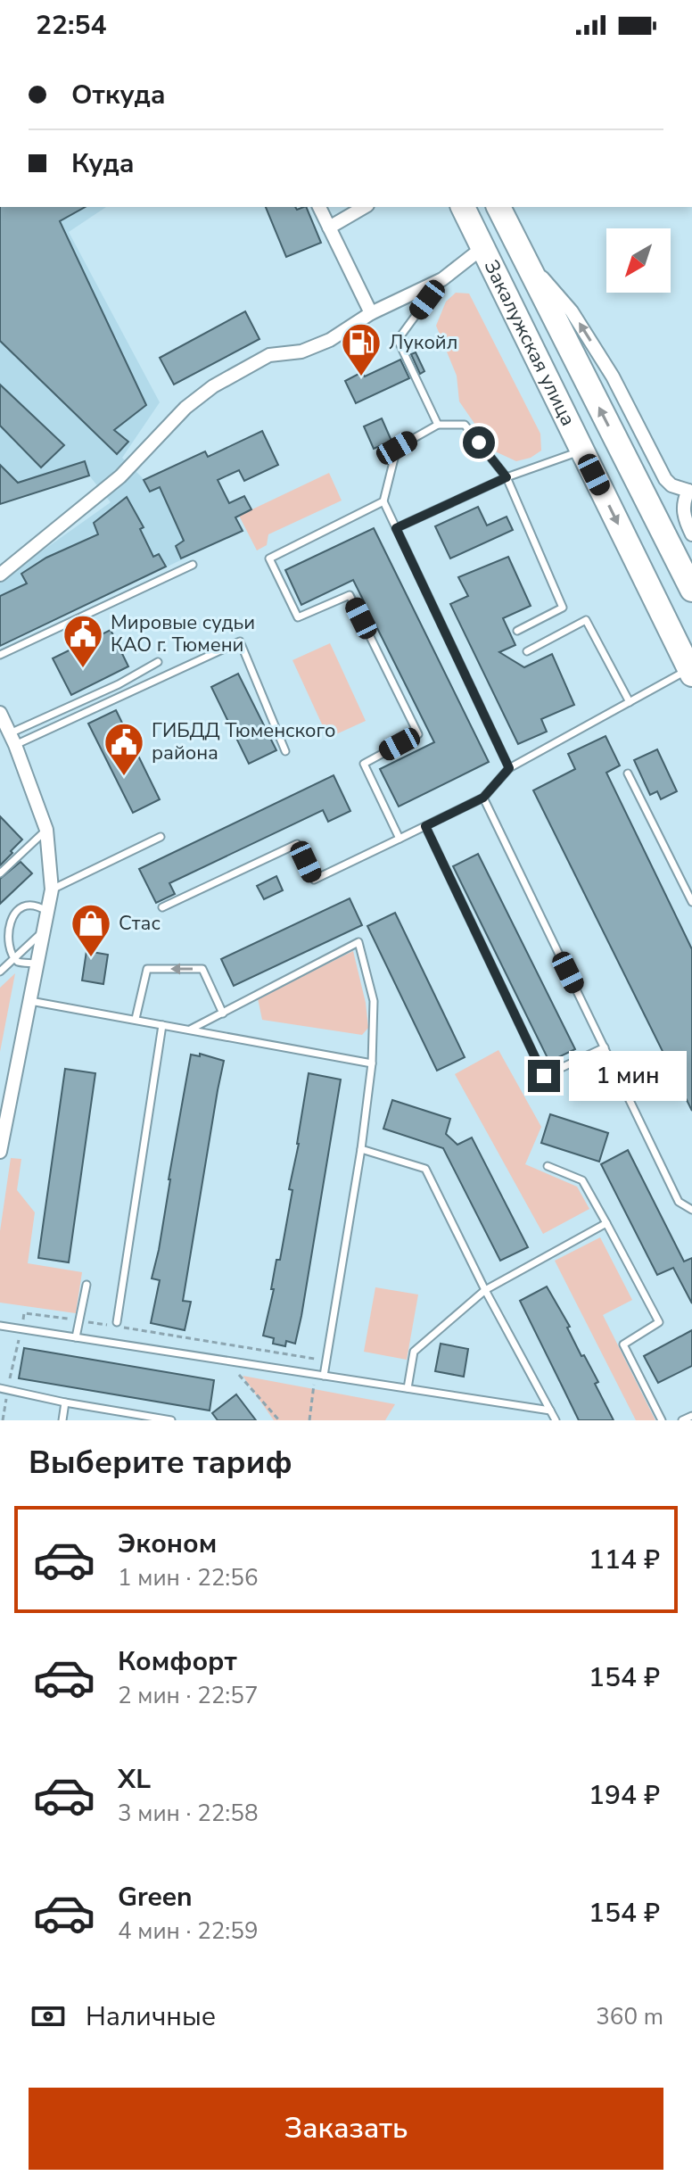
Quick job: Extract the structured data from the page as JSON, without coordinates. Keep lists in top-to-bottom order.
{
  "streets": {
    "highway": ["Закалужская улица"]
  },
  "places": {
    "fuel station": ["Лукойл"],
    "public building": ["Мировые судьи КАО г. Тюмени", "ГИБДД Тюменского района"],
    "shop": ["Стас"]
  },
  "north": "bottom left",
  "page": {
    "status": "22:54",
    "banner": ["Откуда", "Куда"],
    "bubble": "1 мин",
    "heading": "Выберите тариф",
    "list": [
      {
        "name": "Эконом",
        "note": "1 мин · 22:56",
        "value": "114 ₽"
      },
      {
        "name": "Комфорт",
        "note": "2 мин · 22:57",
        "value": "154 ₽"
      },
      {
        "name": "XL",
        "note": "3 мин · 22:58",
        "value": "194 ₽"
      },
      {
        "name": "Green",
        "note": "4 мин · 22:59",
        "value": "154 ₽"
      }
    ],
    "pay": ["Наличные", "360 m"],
    "buttons": "Заказать"
  }
}
